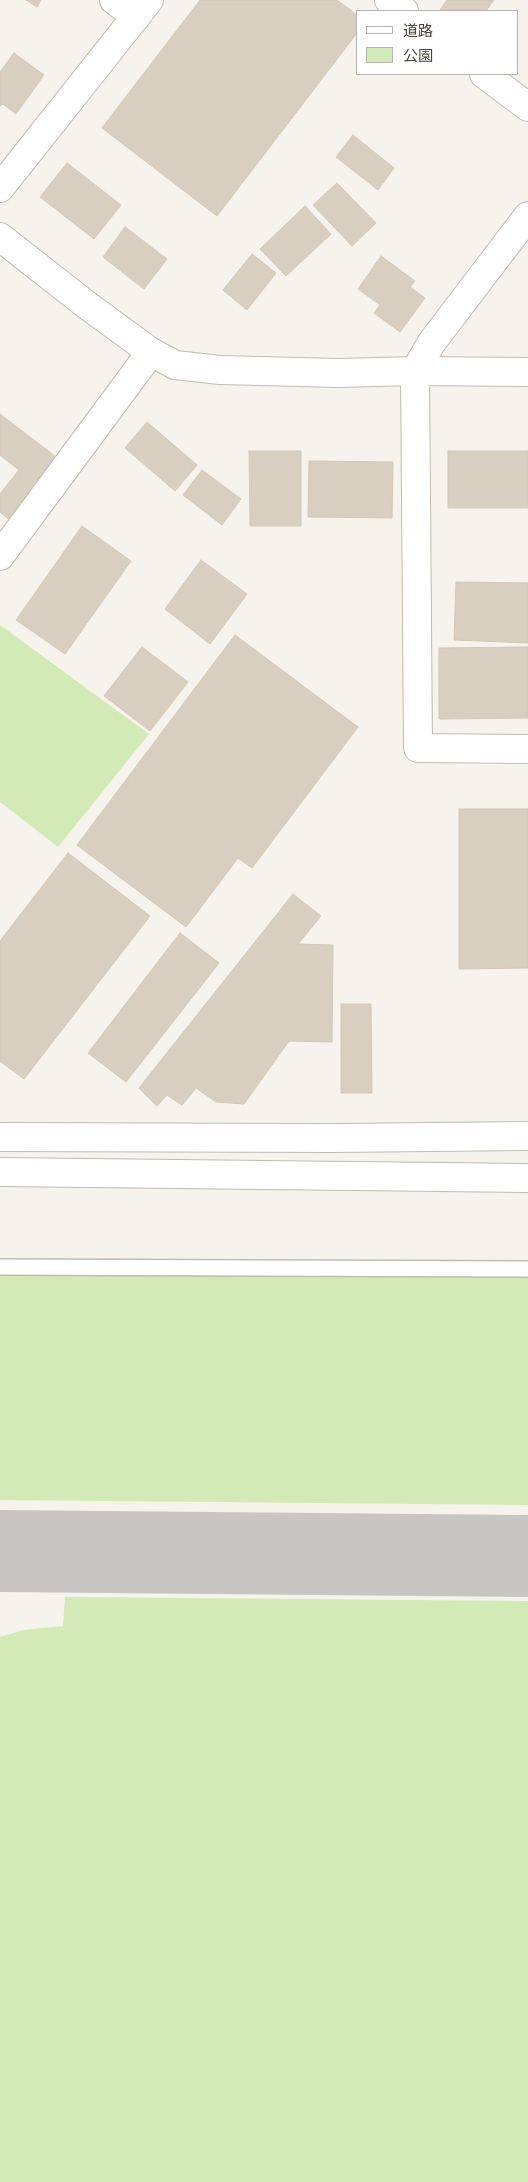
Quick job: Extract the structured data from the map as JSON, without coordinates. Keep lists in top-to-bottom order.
{
  "legend": ["道路", "公園"]
}
